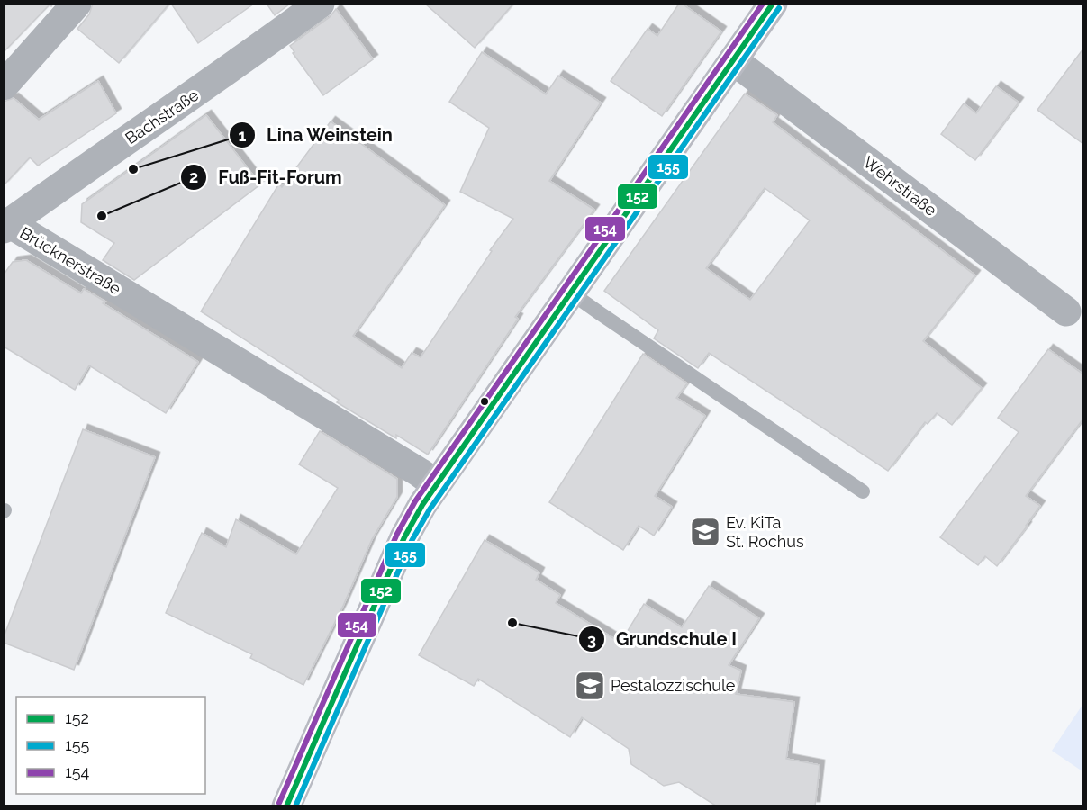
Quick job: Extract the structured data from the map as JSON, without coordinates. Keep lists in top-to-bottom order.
{
  "streets": {
    "street": ["Bachstraße", "Wehrstraße", "Brücknerstraße"]
  },
  "crossings": [
    ["Bachstraße", "Brücknerstraße"]
  ],
  "places": {
    "other": ["Lina Weinstein", "Fuß-Fit-Forum", "Grundschule I"],
    "school or university": ["Ev. KiTa St. Rochus", "Pestalozzischule"]
  },
  "lines": ["transit line 152", "transit line 154", "transit line 155"],
  "legend": ["152", "155", "154"]
}
